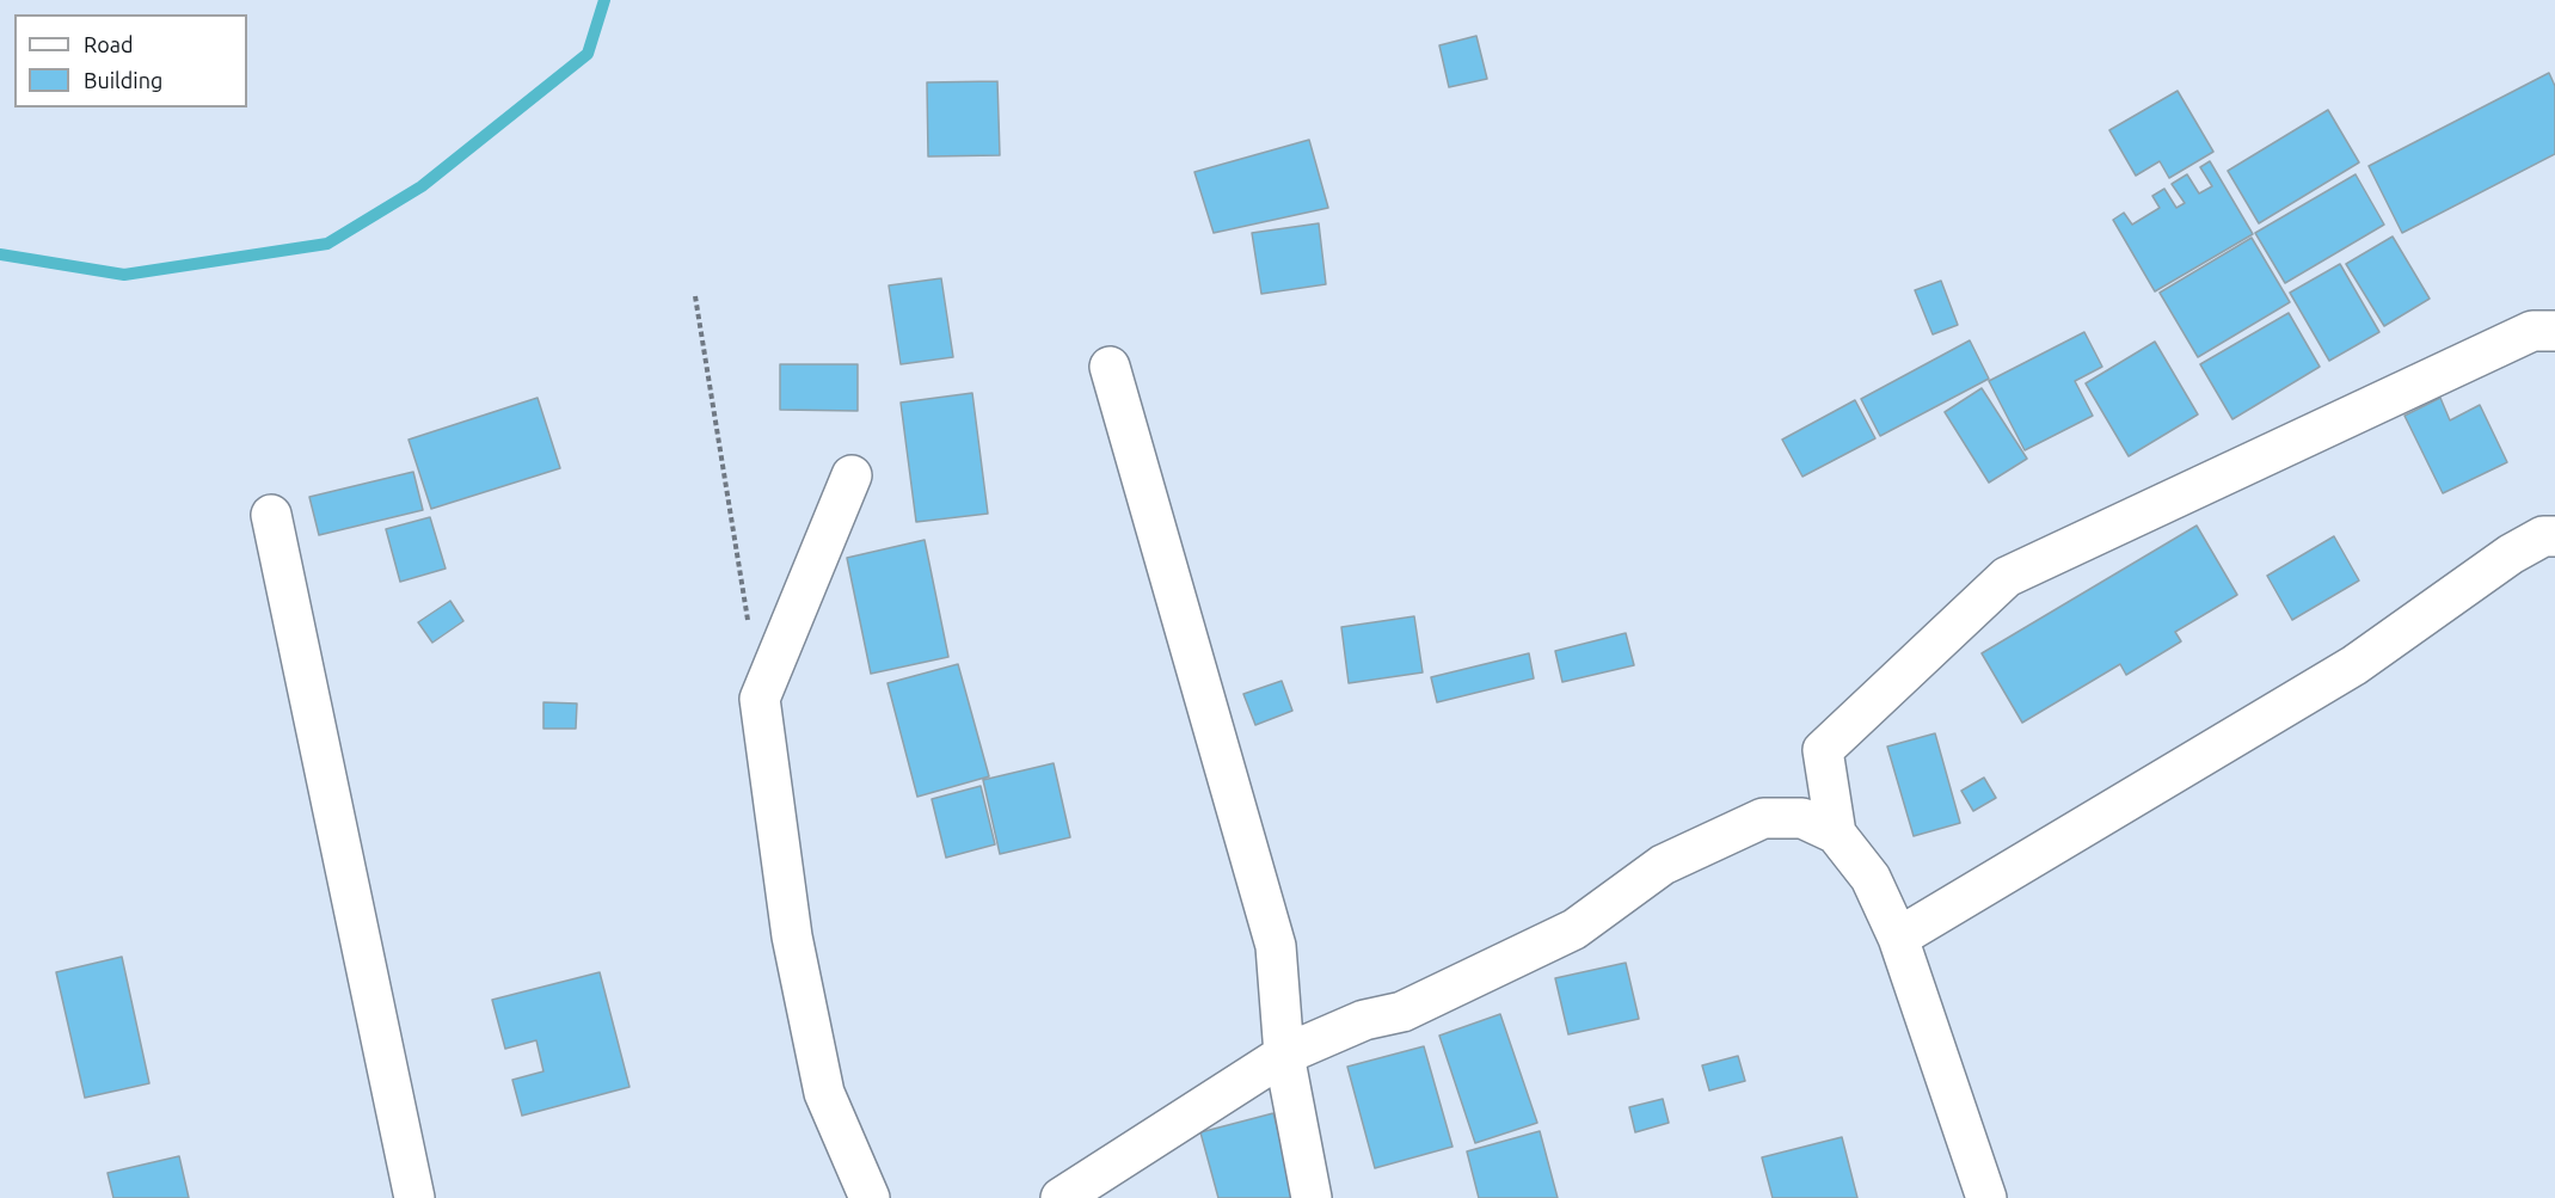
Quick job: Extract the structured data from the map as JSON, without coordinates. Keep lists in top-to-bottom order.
{
  "legend": ["Road", "Building"]
}
